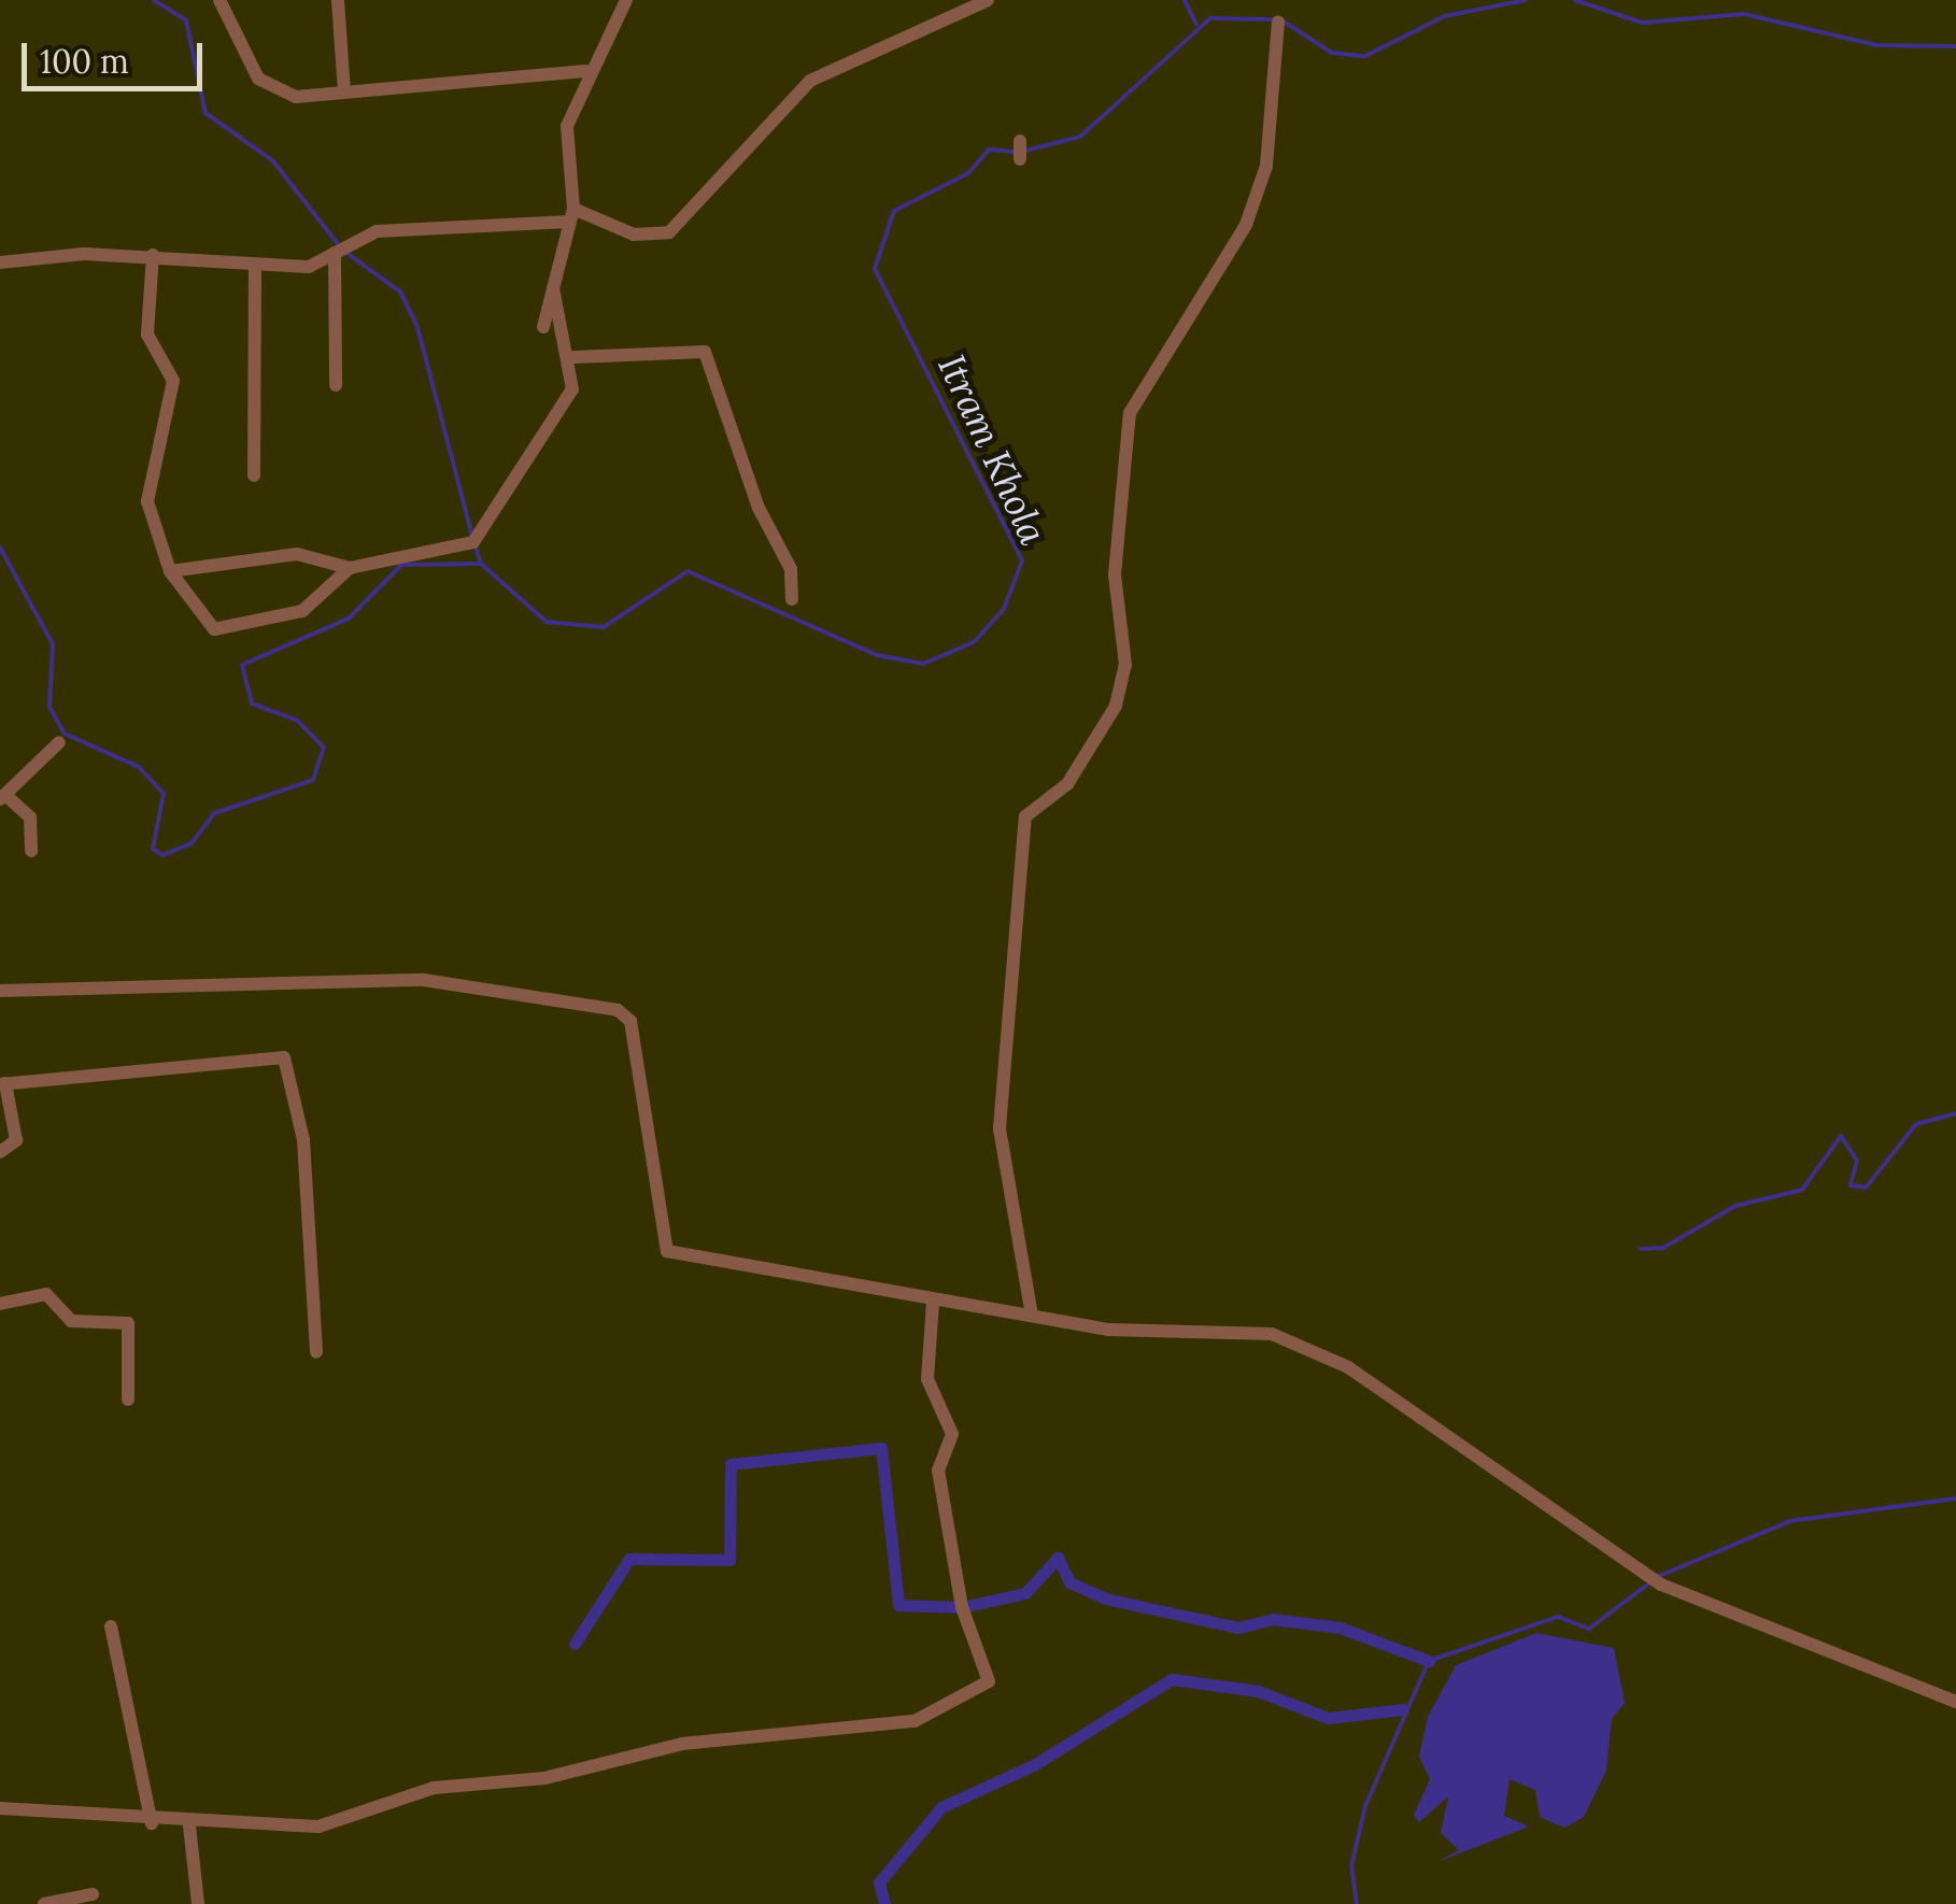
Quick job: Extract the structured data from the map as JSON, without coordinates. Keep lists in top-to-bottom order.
{
  "water": ["Itram Khola"],
  "scale_bar": "100 m"
}
